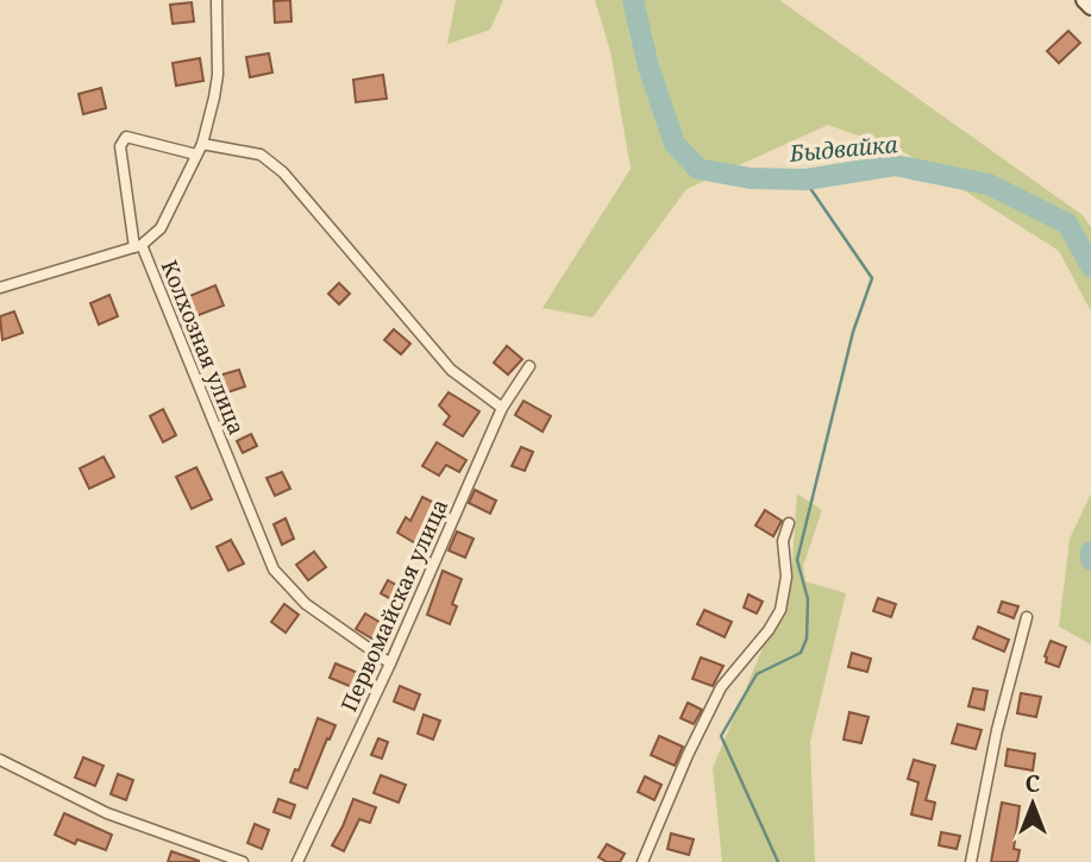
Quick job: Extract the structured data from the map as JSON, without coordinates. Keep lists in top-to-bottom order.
{
  "streets": {
    "street": ["Колхозная улица", "Первомайская улица"]
  },
  "crossings": [
    ["Колхозная улица", "Первомайская улица"]
  ],
  "water": ["Быдвайка"],
  "north": "top"
}
